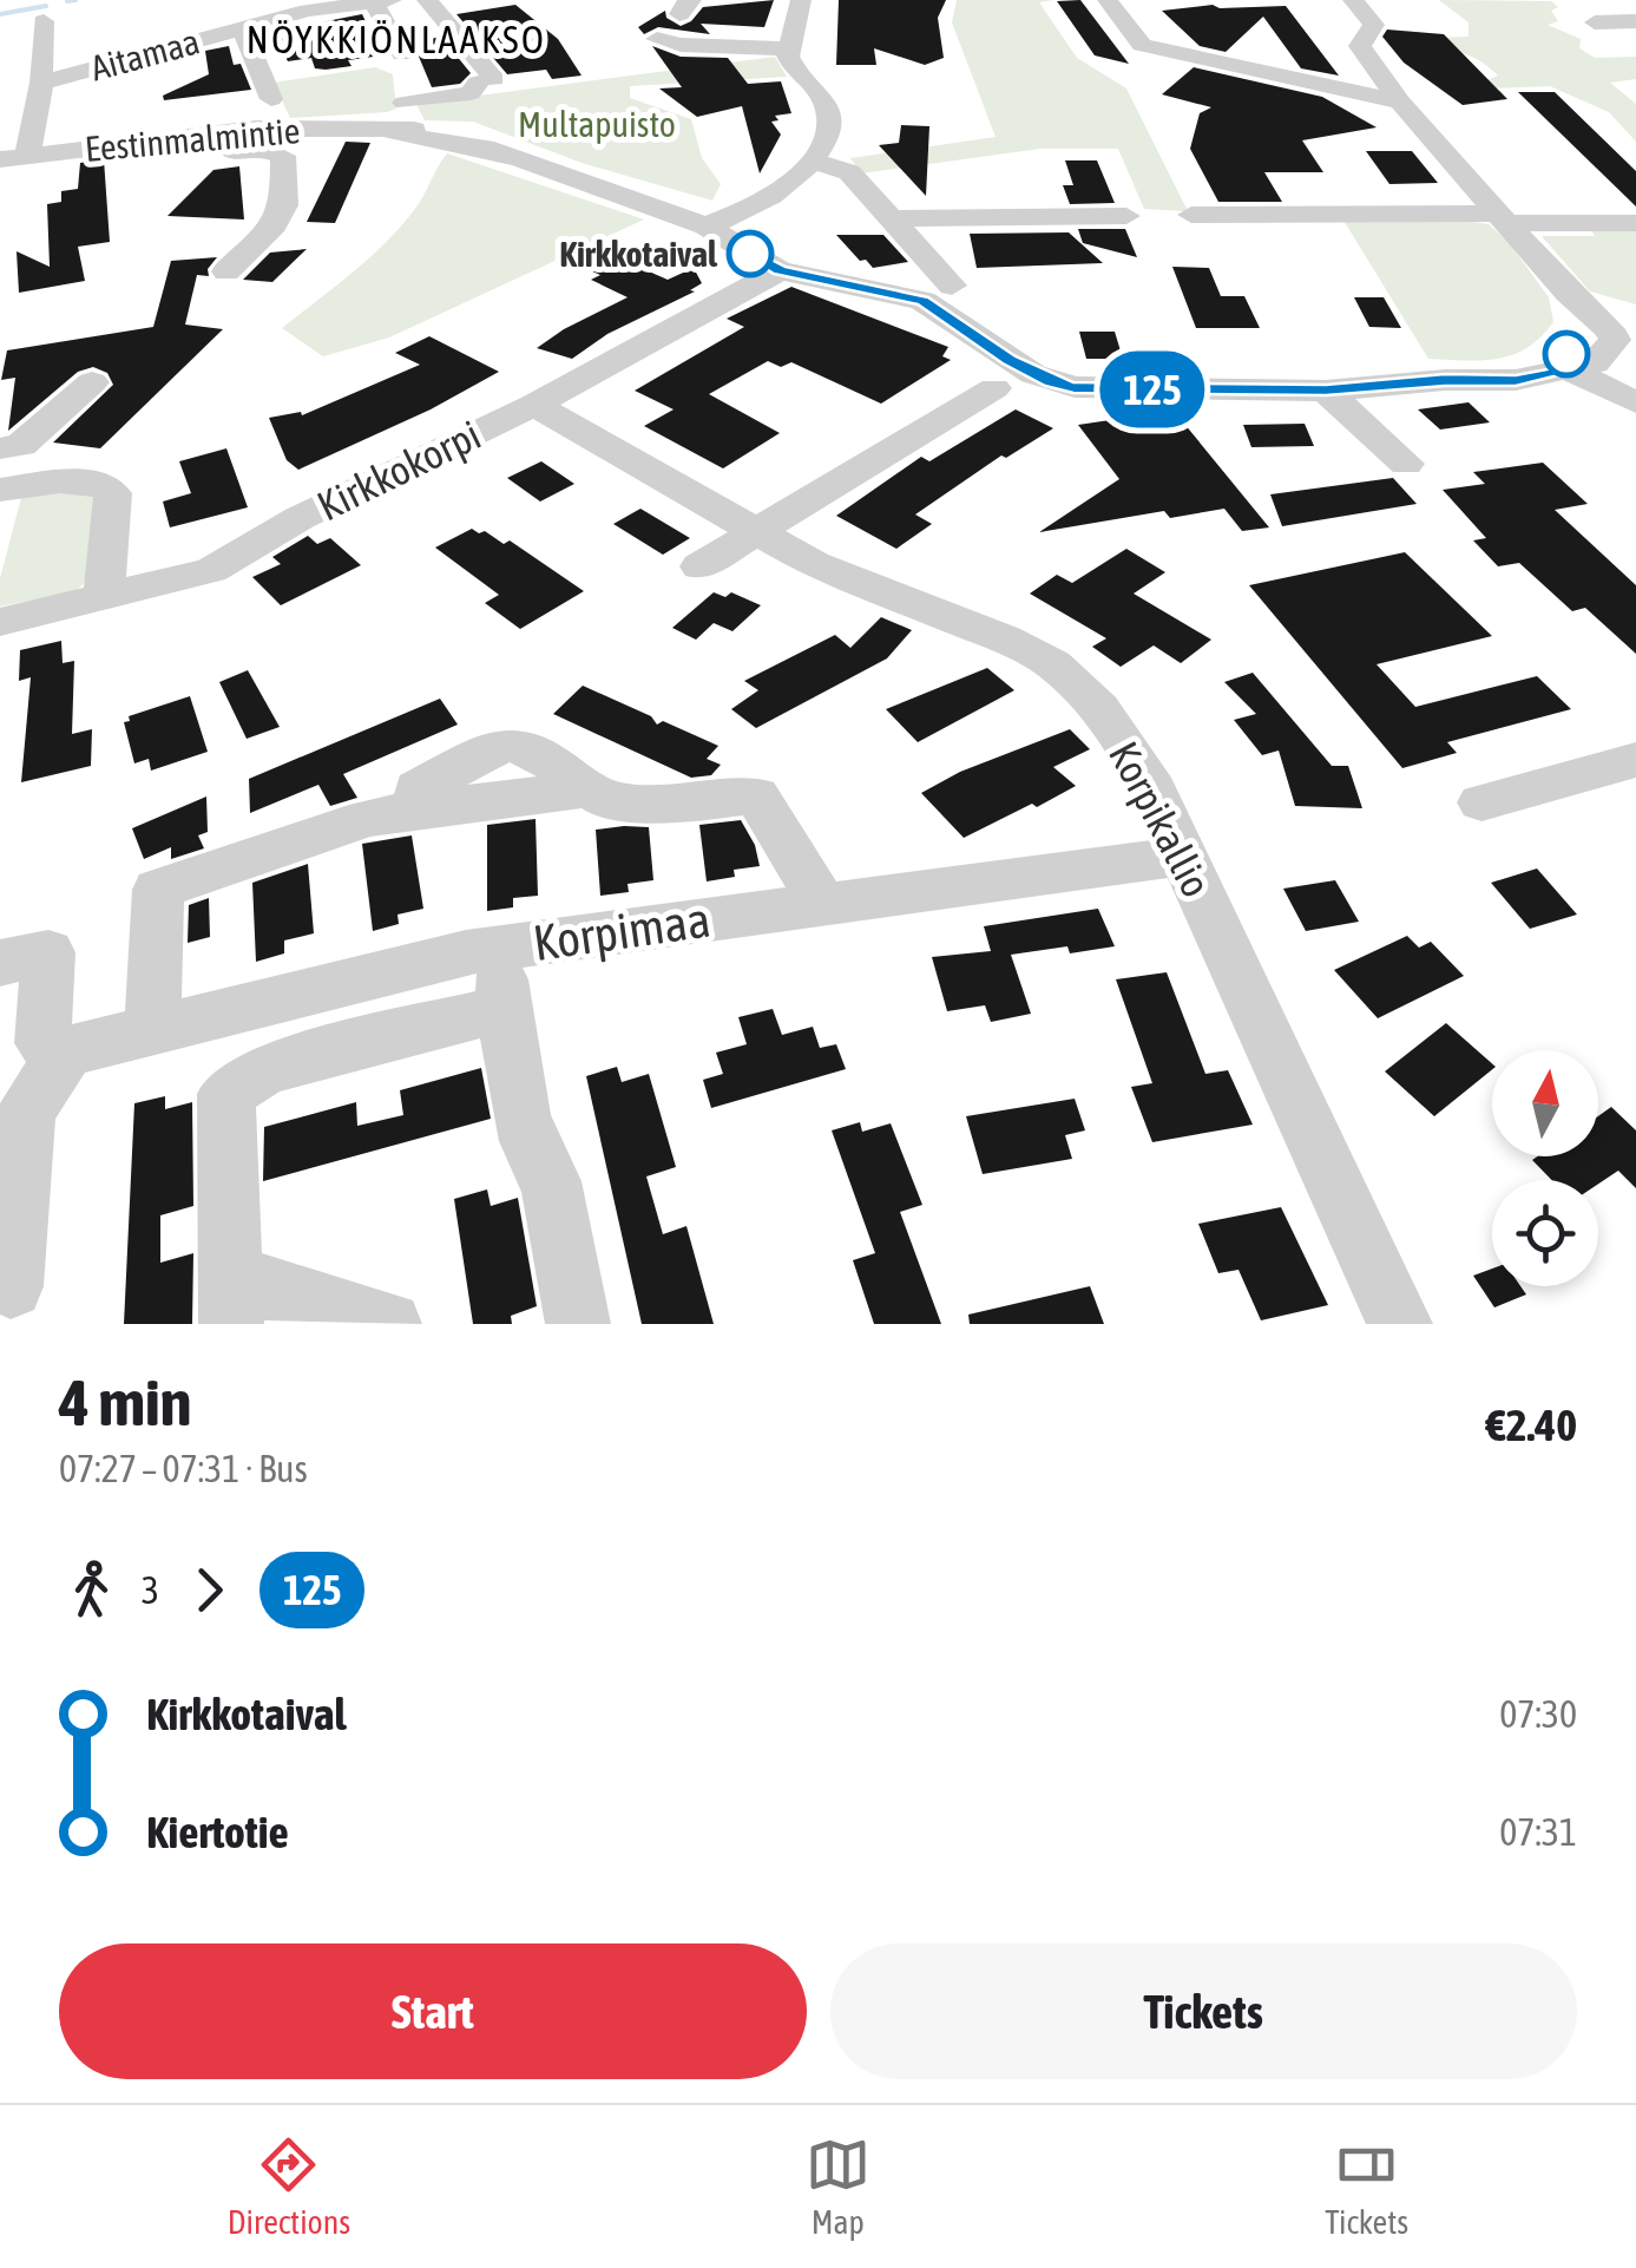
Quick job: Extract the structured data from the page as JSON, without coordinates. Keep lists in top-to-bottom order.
{
  "streets": {
    "street": [
      "Aitamaa",
      "Eestinmalmintie",
      "Kirkkokorpi",
      "Korpikallio",
      "Korpimaa"
    ]
  },
  "crossings": [
    ["Aitamaa", "Eestinmalmintie"],
    ["Eestinmalmintie", "Kirkkokorpi"],
    ["Kirkkokorpi", "Korpikallio"],
    ["Korpikallio", "Korpimaa"]
  ],
  "districts": ["NÖYKKIÖNLAAKSO"],
  "parks": ["Multapuisto"],
  "places": ["Kirkkotaival"],
  "lines": ["bus line 125"],
  "north": "top",
  "page": {
    "on_map": "125",
    "heading": ["4 min", "07:27 – 07:31 · Bus", "€2.40"],
    "legs": ["3", "125"],
    "list": [
      {
        "name": "Kirkkotaival",
        "value": "07:30"
      },
      {
        "name": "Kiertotie",
        "value": "07:31"
      }
    ],
    "buttons": ["Start", "Tickets"],
    "tabs": ["Directions", "Map", "Tickets"]
  }
}
